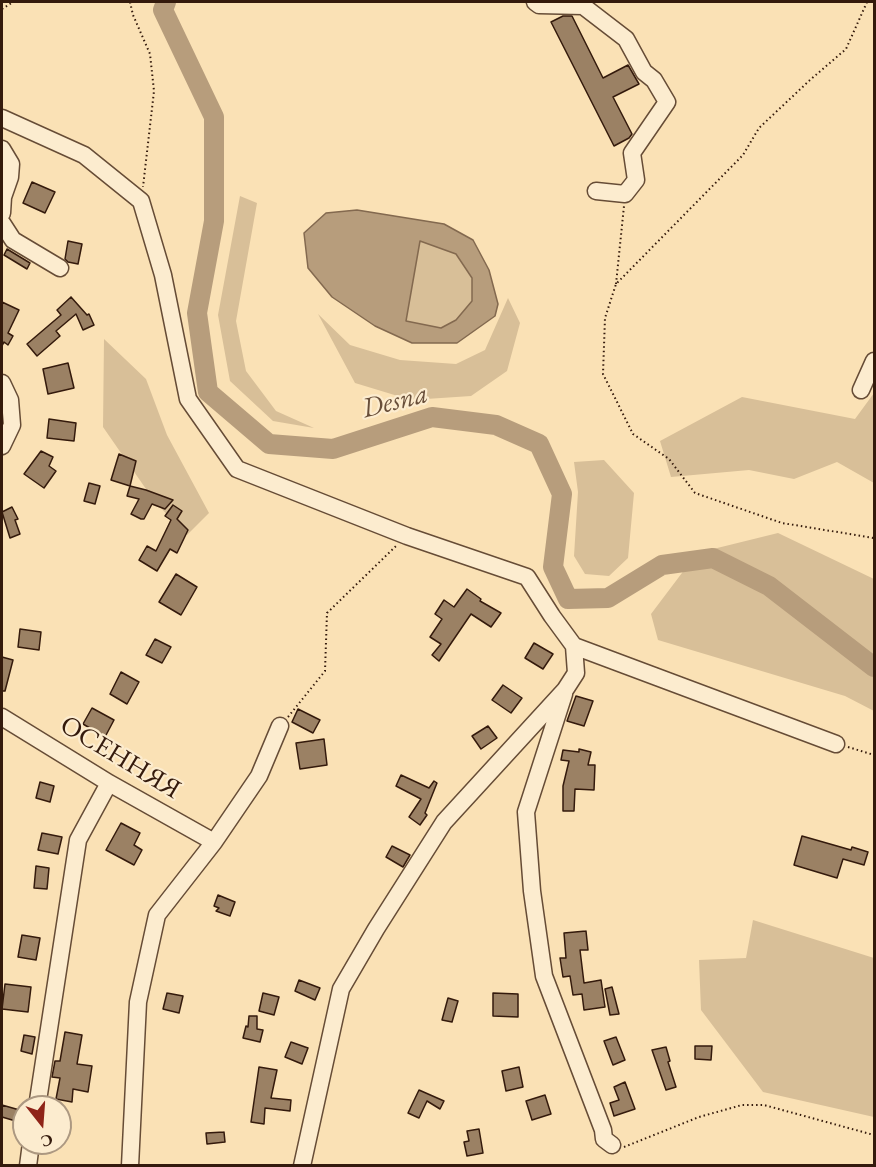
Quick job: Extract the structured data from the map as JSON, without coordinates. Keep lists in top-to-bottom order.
{
  "streets": {
    "street": ["ОСЕННЯЯ"]
  },
  "water": ["Desna"],
  "north": "bottom"
}
